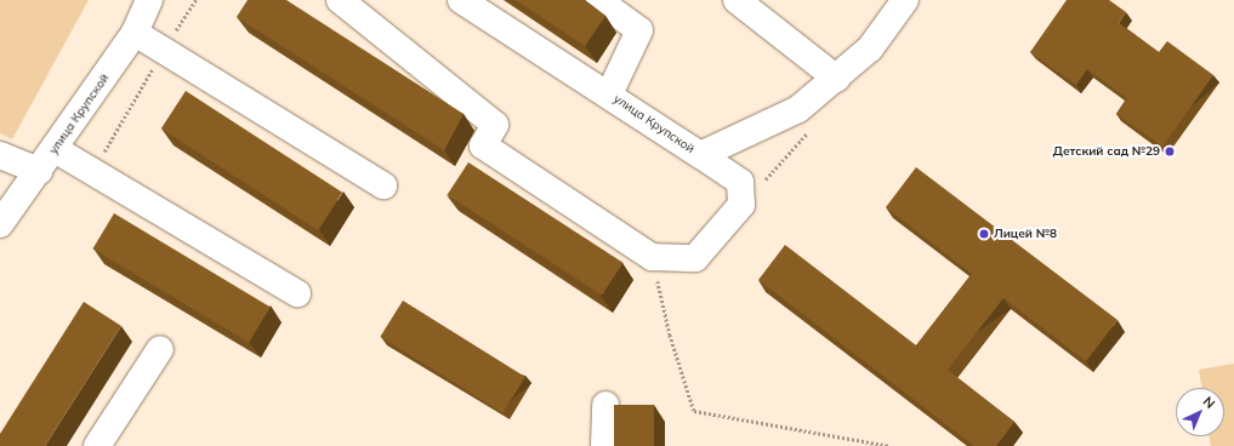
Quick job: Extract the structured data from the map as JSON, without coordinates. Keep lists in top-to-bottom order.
{
  "streets": {
    "street": ["улица Крупской"]
  },
  "places": ["Детский сад №29", "Лицей №8"],
  "north": "top right"
}
